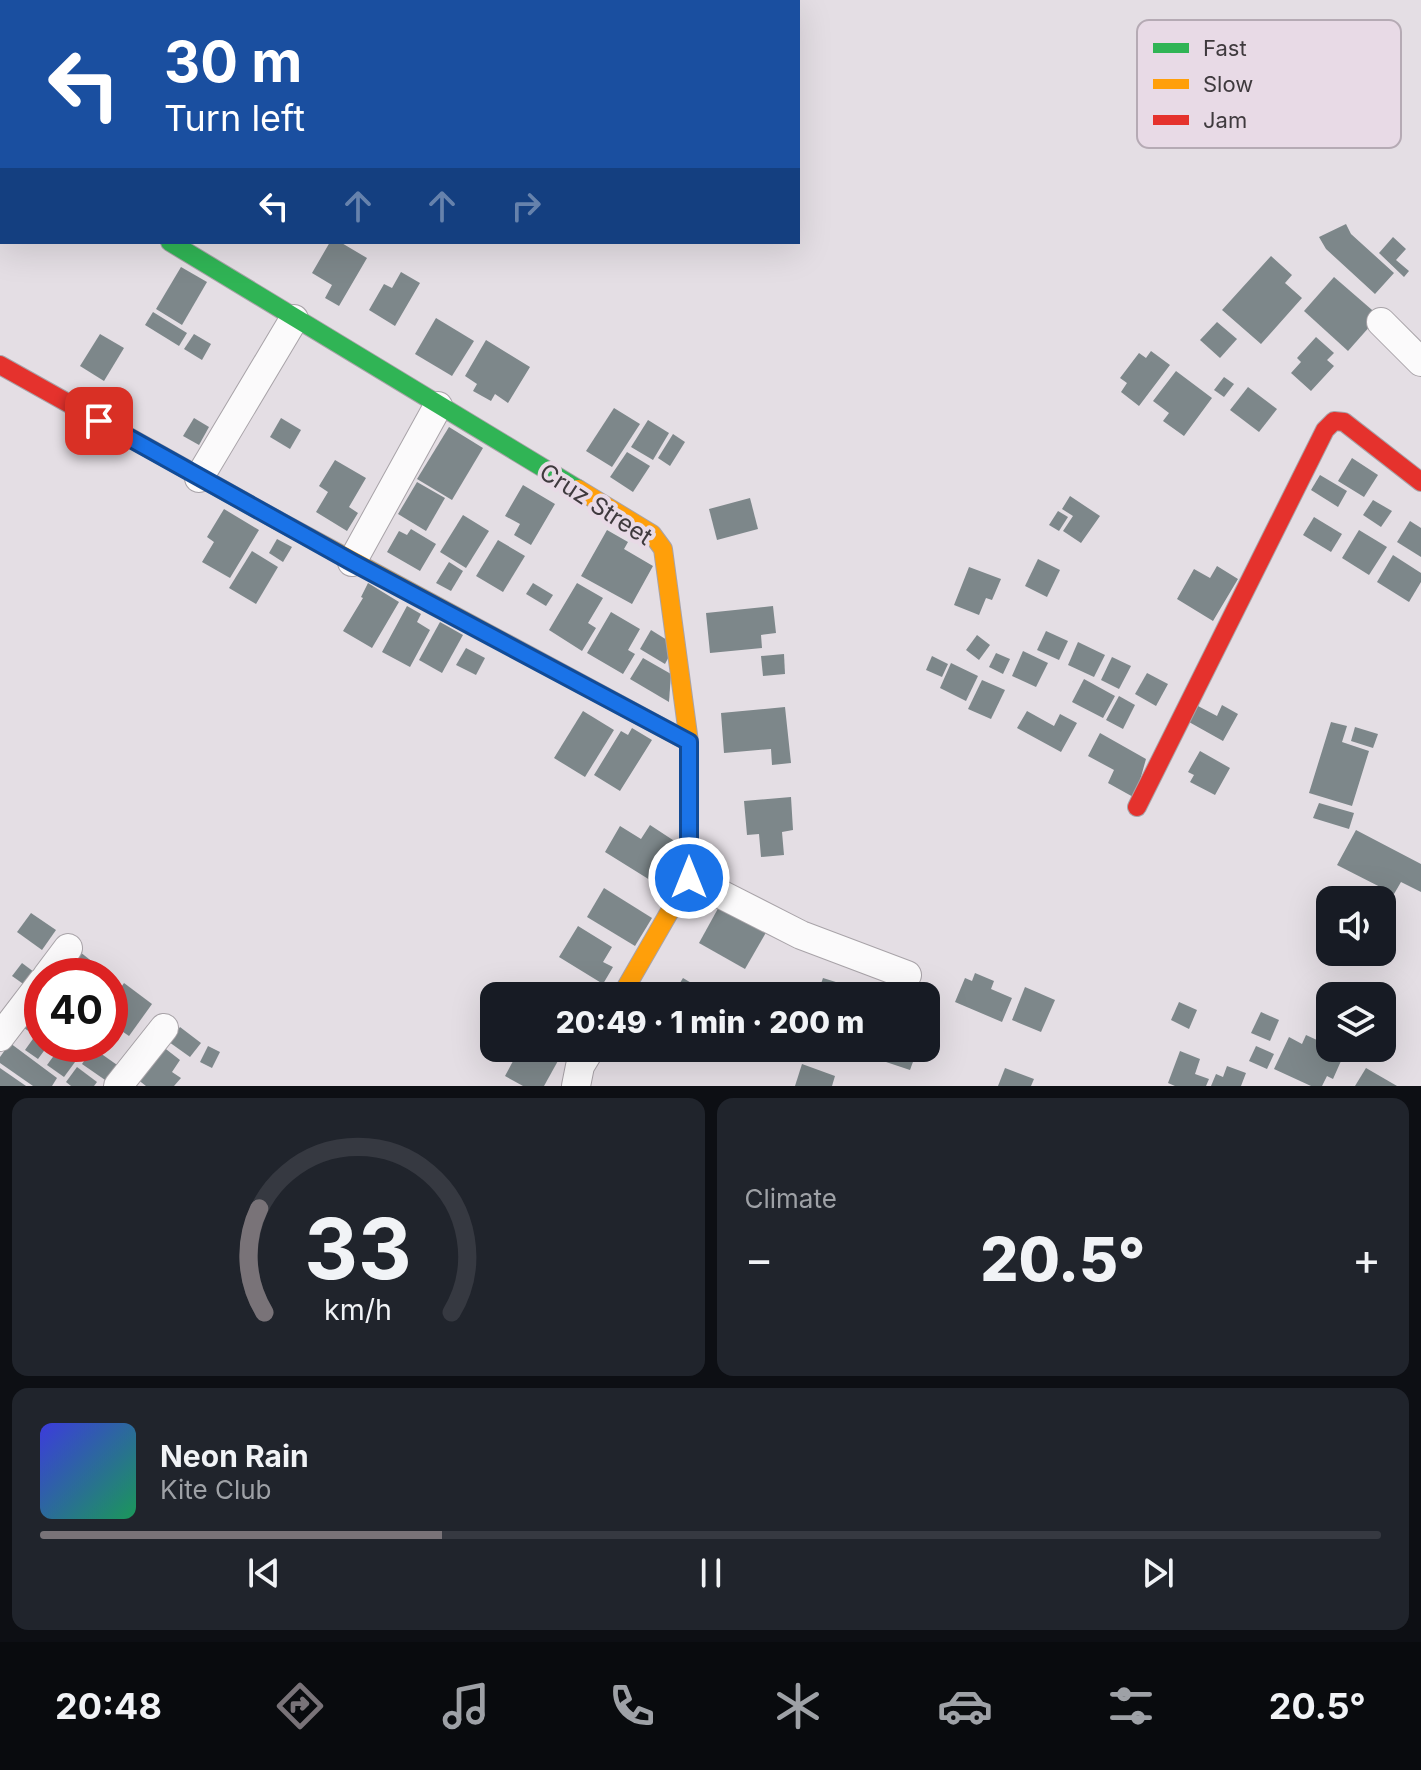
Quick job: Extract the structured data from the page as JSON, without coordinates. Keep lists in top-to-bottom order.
{
  "streets": {
    "street": ["Cruz Street"]
  },
  "legend": ["Fast", "Slow", "Jam"],
  "page": {
    "turn": ["30 m", "Turn left"],
    "limit": "40",
    "trip": "20:49 · 1 min · 200 m",
    "tile": "Climate",
    "heat": ["−", "20.5°", "+"],
    "song": ["Neon Rain", "Kite Club"],
    "tabs": ["20:48", "20.5°"],
    "gauge": ["33", "km/h"]
  }
}
